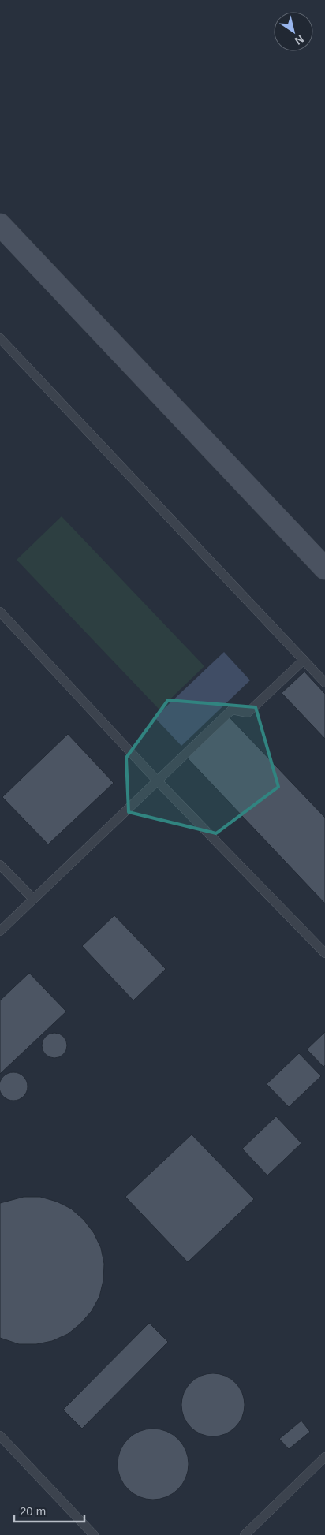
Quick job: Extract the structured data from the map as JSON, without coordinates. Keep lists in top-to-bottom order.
{
  "scale_bar": "20 m",
  "north": "bottom right"
}
